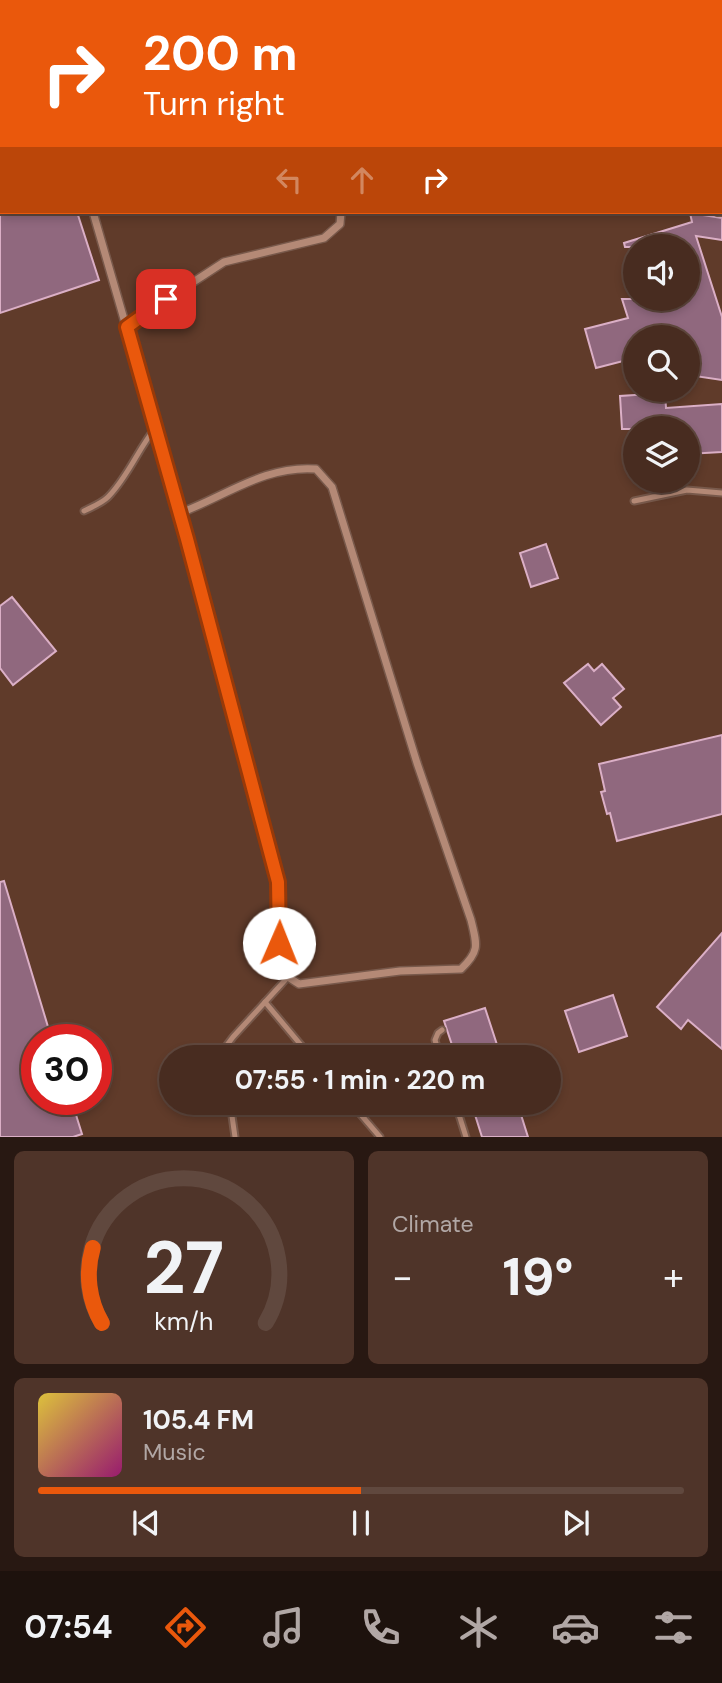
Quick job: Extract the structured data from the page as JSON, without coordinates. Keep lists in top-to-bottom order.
{
  "page": {
    "turn": ["200 m", "Turn right"],
    "limit": "30",
    "trip": "07:55 · 1 min · 220 m",
    "tile": "Climate",
    "heat": ["−", "19°", "+"],
    "song": ["105.4 FM", "Music"],
    "tabs": "07:54",
    "gauge": ["27", "km/h"]
  }
}
